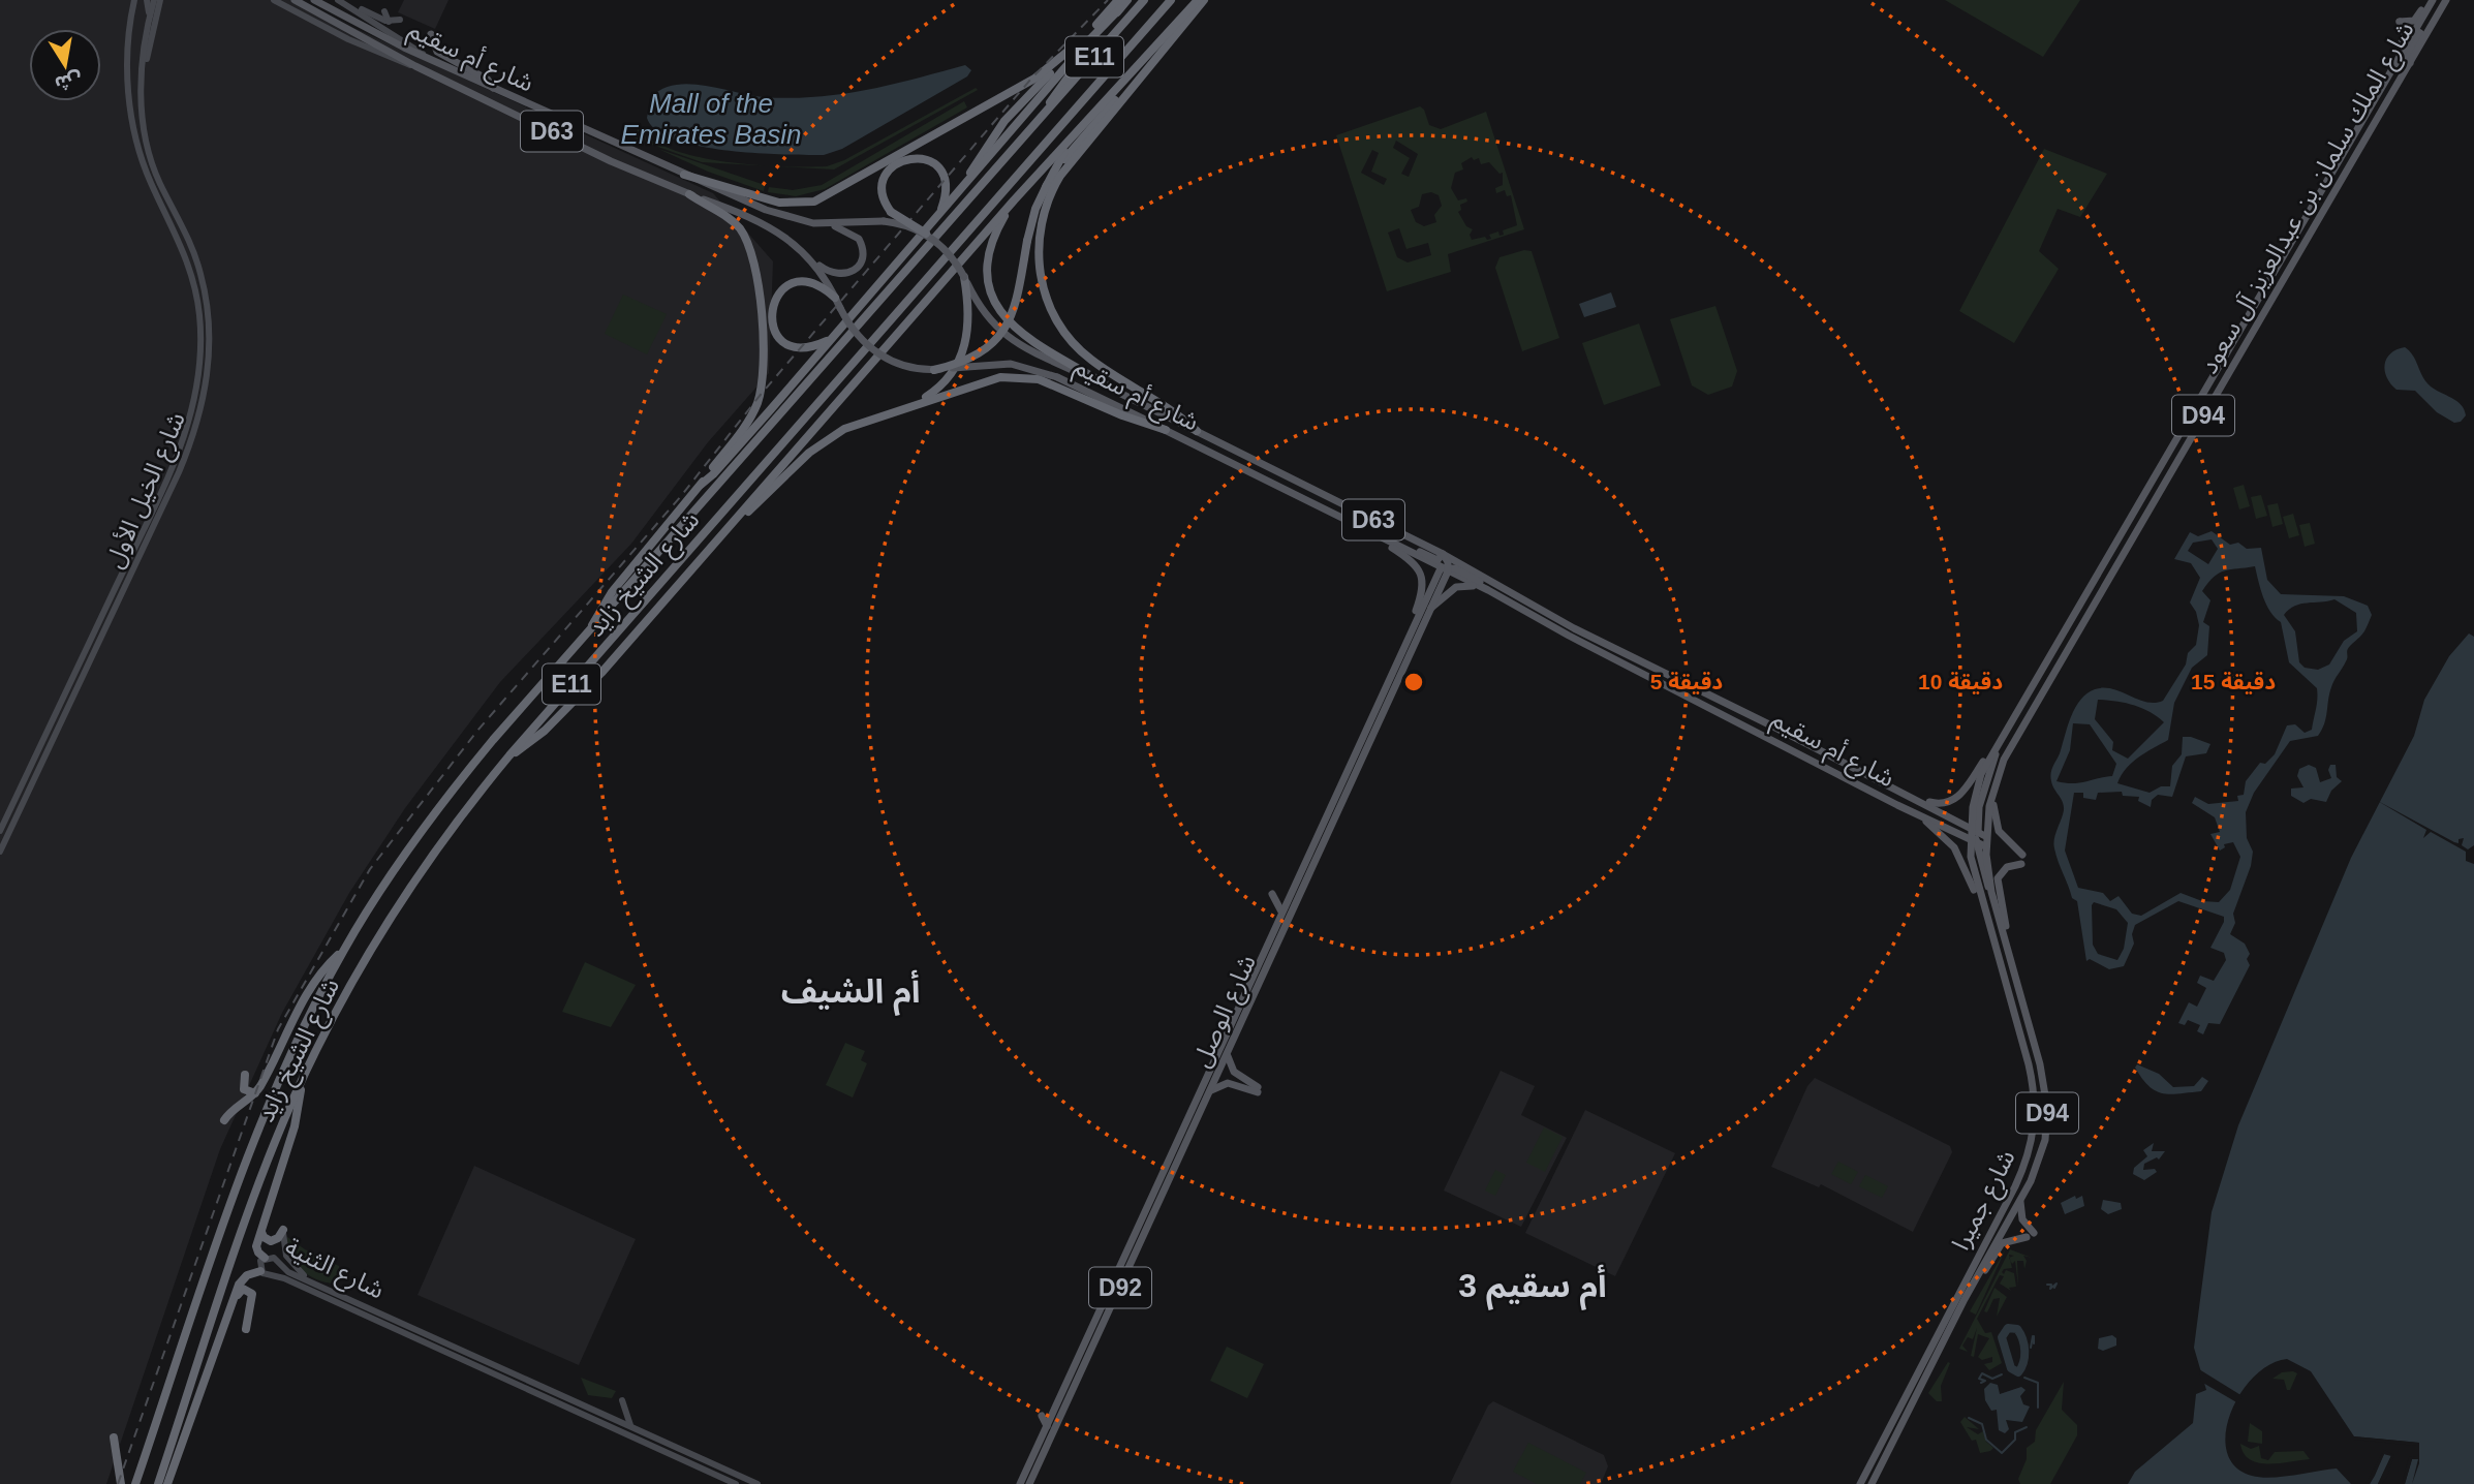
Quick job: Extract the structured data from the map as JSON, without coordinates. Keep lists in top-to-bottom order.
{
  "streets": {
    "highway": ["E11", "شارع الشيخ زايد"],
    "main road": [
      "شارع أم سقيم",
      "D63",
      "شارع الملك سلمان بن عبدالعزيز آل سعود",
      "D94",
      "شارع الخيل الأول",
      "شارع الوصل",
      "شارع جميرا",
      "شارع الثنية",
      "D92"
    ]
  },
  "crossings": [
    ["شارع أم سقيم", "شارع الملك سلمان بن عبدالعزيز آل سعود"],
    ["شارع أم سقيم", "شارع الوصل"],
    ["شارع أم سقيم", "شارع جميرا"],
    ["شارع الملك سلمان بن عبدالعزيز آل سعود", "شارع جميرا"]
  ],
  "districts": ["أم الشيف", "أم سقيم 3"],
  "water": ["Mall of the Emirates Basin"],
  "north": "bottom",
  "rings": ["5 دقيقة", "10 دقيقة", "15 دقيقة"]
}
